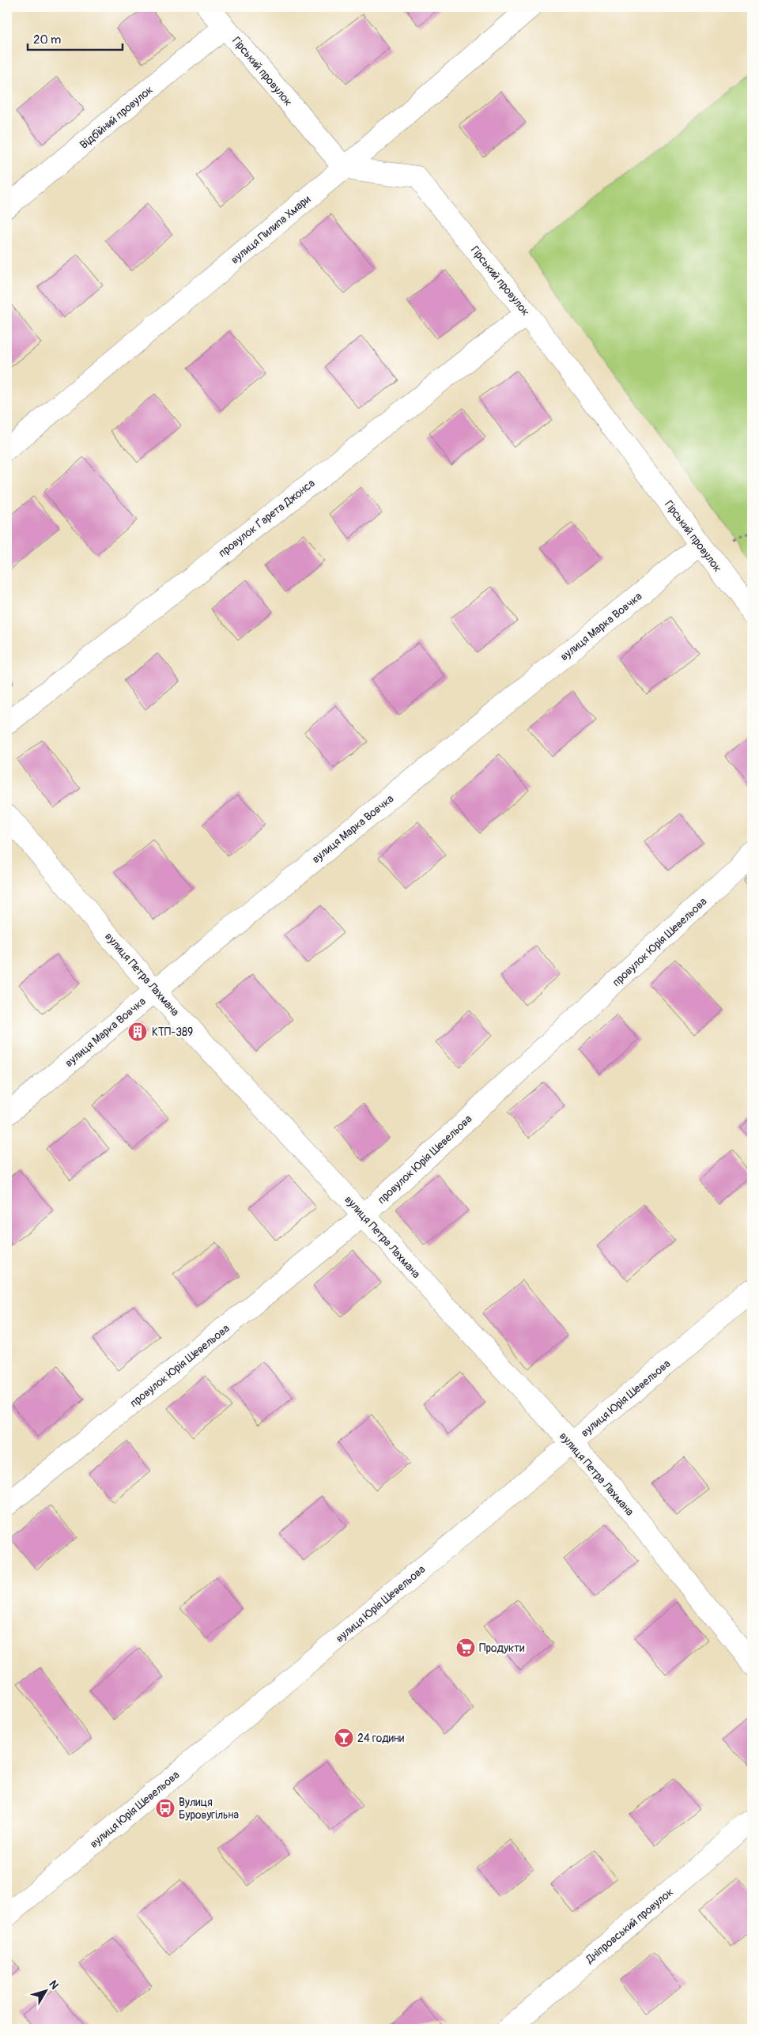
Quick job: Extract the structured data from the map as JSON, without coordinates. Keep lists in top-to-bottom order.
{
  "streets": {
    "street": [
      "Гірський провулок",
      "Відбійний провулок",
      "вулиця Пилипа Хмари",
      "провулок Ґарета Джонса",
      "вулиця Марка Вовчка",
      "провулок Юрія Шевельова",
      "вулиця Петра Лахмана",
      "вулиця Юрія Шевельова",
      "Дніпровський провулок"
    ]
  },
  "crossings": [
    ["Гірський провулок", "Відбійний провулок"],
    ["Гірський провулок", "вулиця Пилипа Хмари"],
    ["Гірський провулок", "провулок Ґарета Джонса"],
    ["Гірський провулок", "вулиця Марка Вовчка"],
    ["вулиця Марка Вовчка", "вулиця Петра Лахмана"],
    ["провулок Юрія Шевельова", "вулиця Петра Лахмана"],
    ["вулиця Петра Лахмана", "вулиця Юрія Шевельова"]
  ],
  "places": {
    "building": ["КТП-389"],
    "supermarket": ["Продукти"],
    "bar": ["24 години"],
    "bus stop": ["Вулиця Буровугільна"]
  },
  "scale_bar": "20 m",
  "north": "top right"
}
